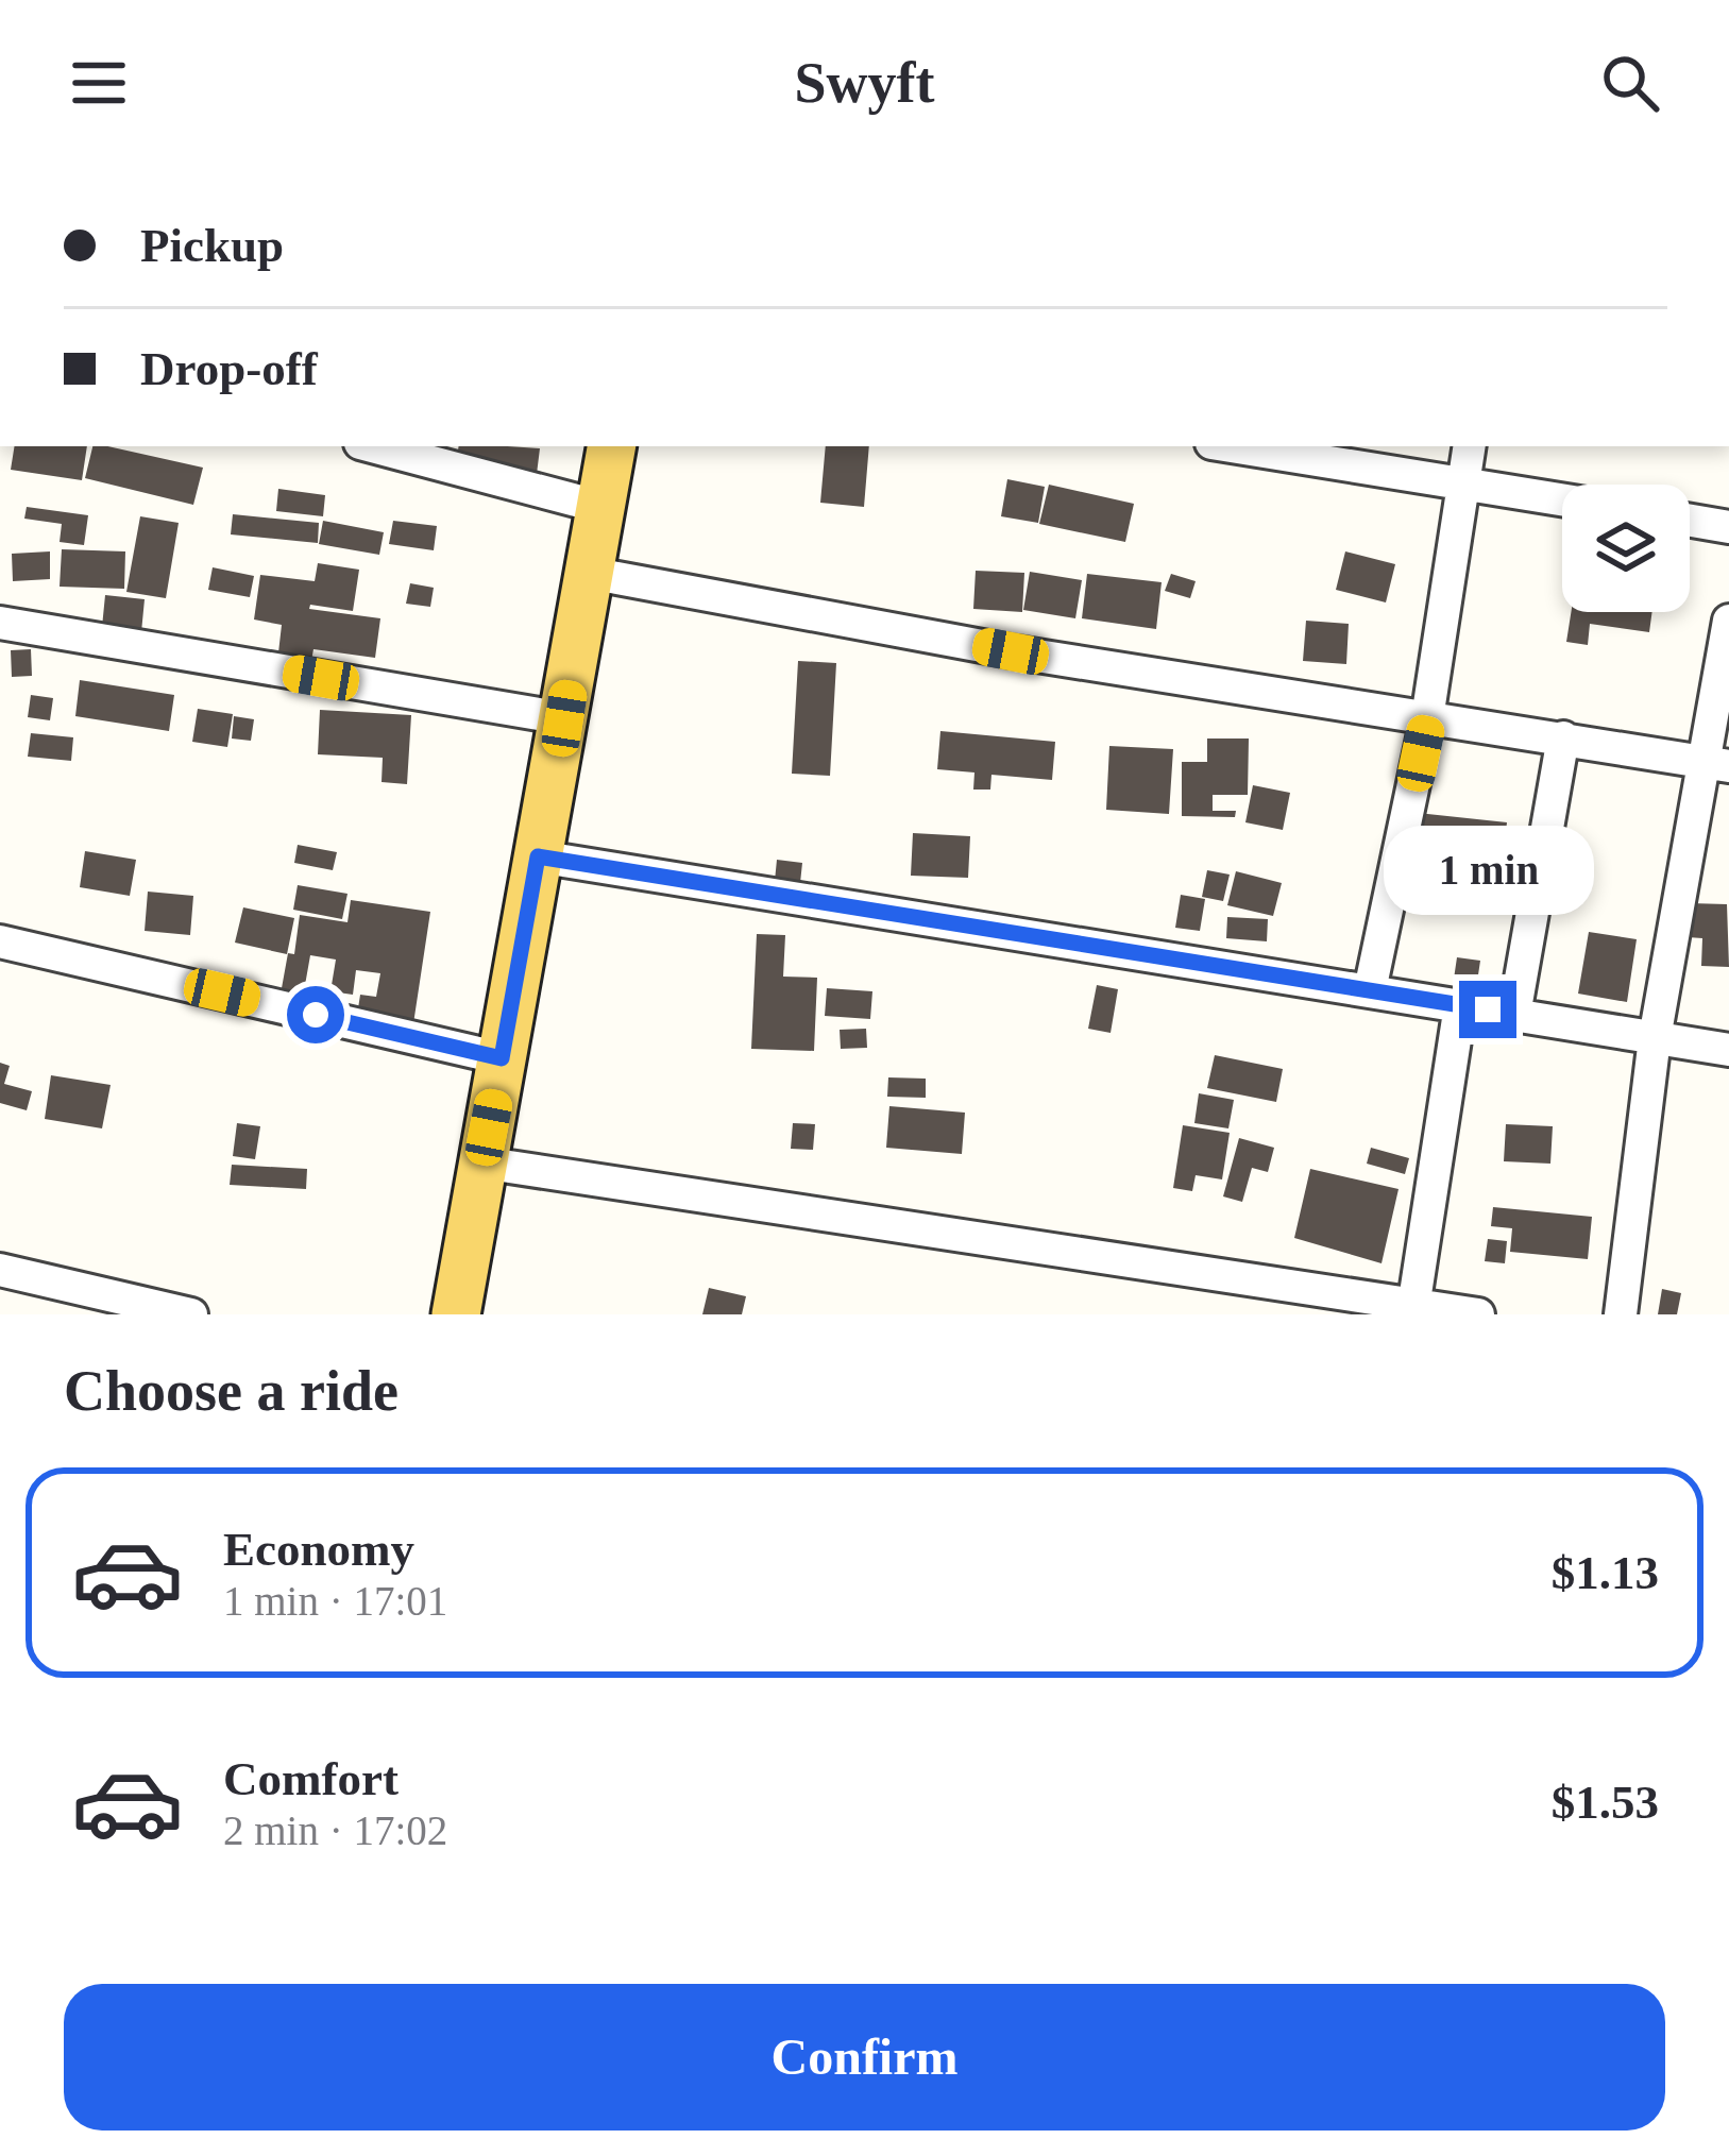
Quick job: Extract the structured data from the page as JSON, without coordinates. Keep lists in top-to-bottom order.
{
  "page": {
    "header": "Swyft",
    "banner": ["Pickup", "Drop-off"],
    "bubble": "1 min",
    "heading": "Choose a ride",
    "list": [
      {
        "name": "Economy",
        "note": "1 min · 17:01",
        "value": "$1.13"
      },
      {
        "name": "Comfort",
        "note": "2 min · 17:02",
        "value": "$1.53"
      }
    ],
    "buttons": "Confirm"
  }
}
